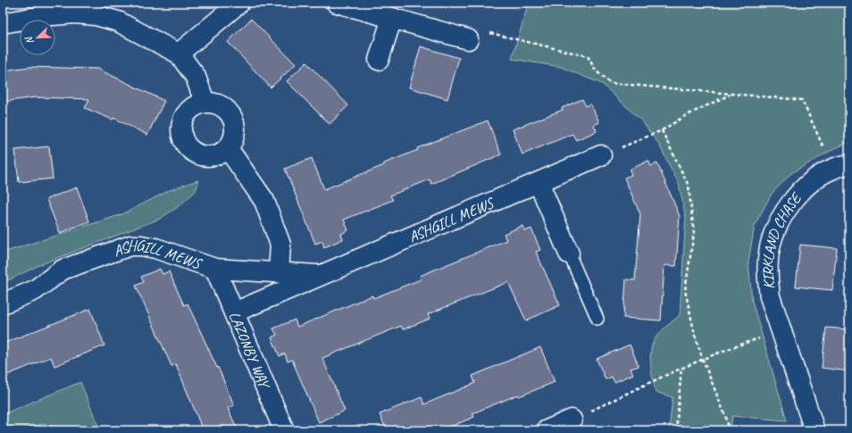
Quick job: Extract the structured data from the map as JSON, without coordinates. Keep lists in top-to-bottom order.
{
  "streets": {
    "street": ["ASHGILL MEWS", "KIRKLAND CHASE", "LAZONBY WAY"]
  },
  "crossings": [
    ["ASHGILL MEWS", "LAZONBY WAY"]
  ],
  "north": "bottom left"
}
